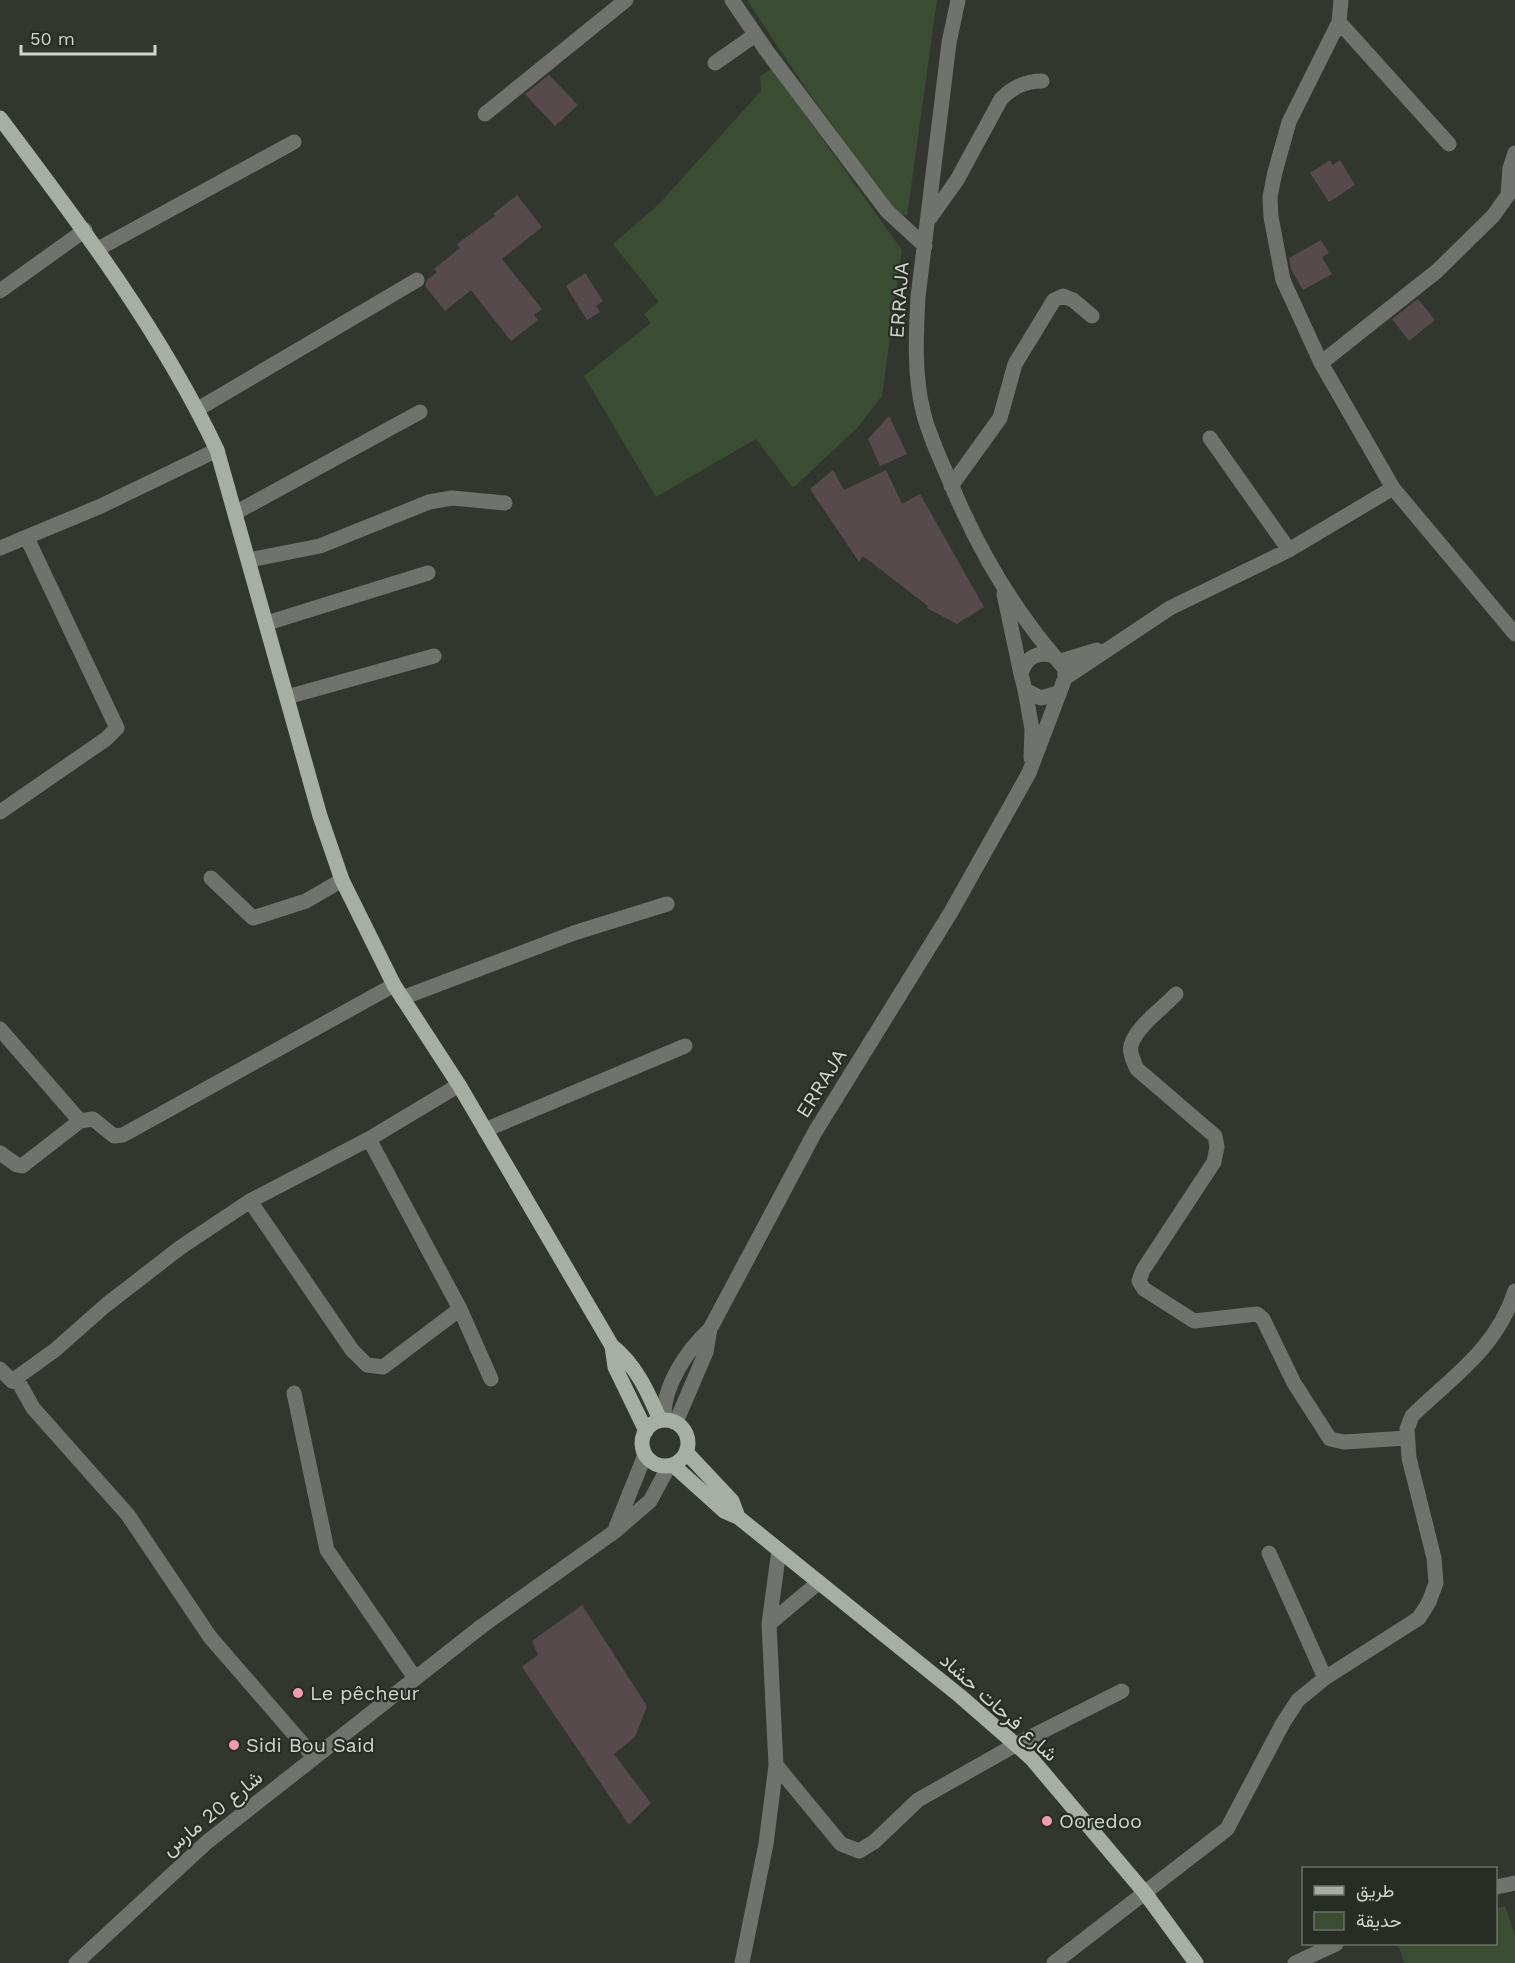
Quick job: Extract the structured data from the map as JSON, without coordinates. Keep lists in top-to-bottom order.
{
  "streets": {
    "main road": ["شارع فرحات حشاد"],
    "street": ["ERRAJA", "شارع 20 مارس"]
  },
  "crossings": [
    ["ERRAJA", "شارع فرحات حشاد"],
    ["ERRAJA", "شارع 20 مارس"],
    ["شارع فرحات حشاد", "شارع 20 مارس"]
  ],
  "places": ["Le pêcheur", "Sidi Bou Said", "Ooredoo"],
  "legend": ["طريق", "حديقة"],
  "scale_bar": "50 m"
}
